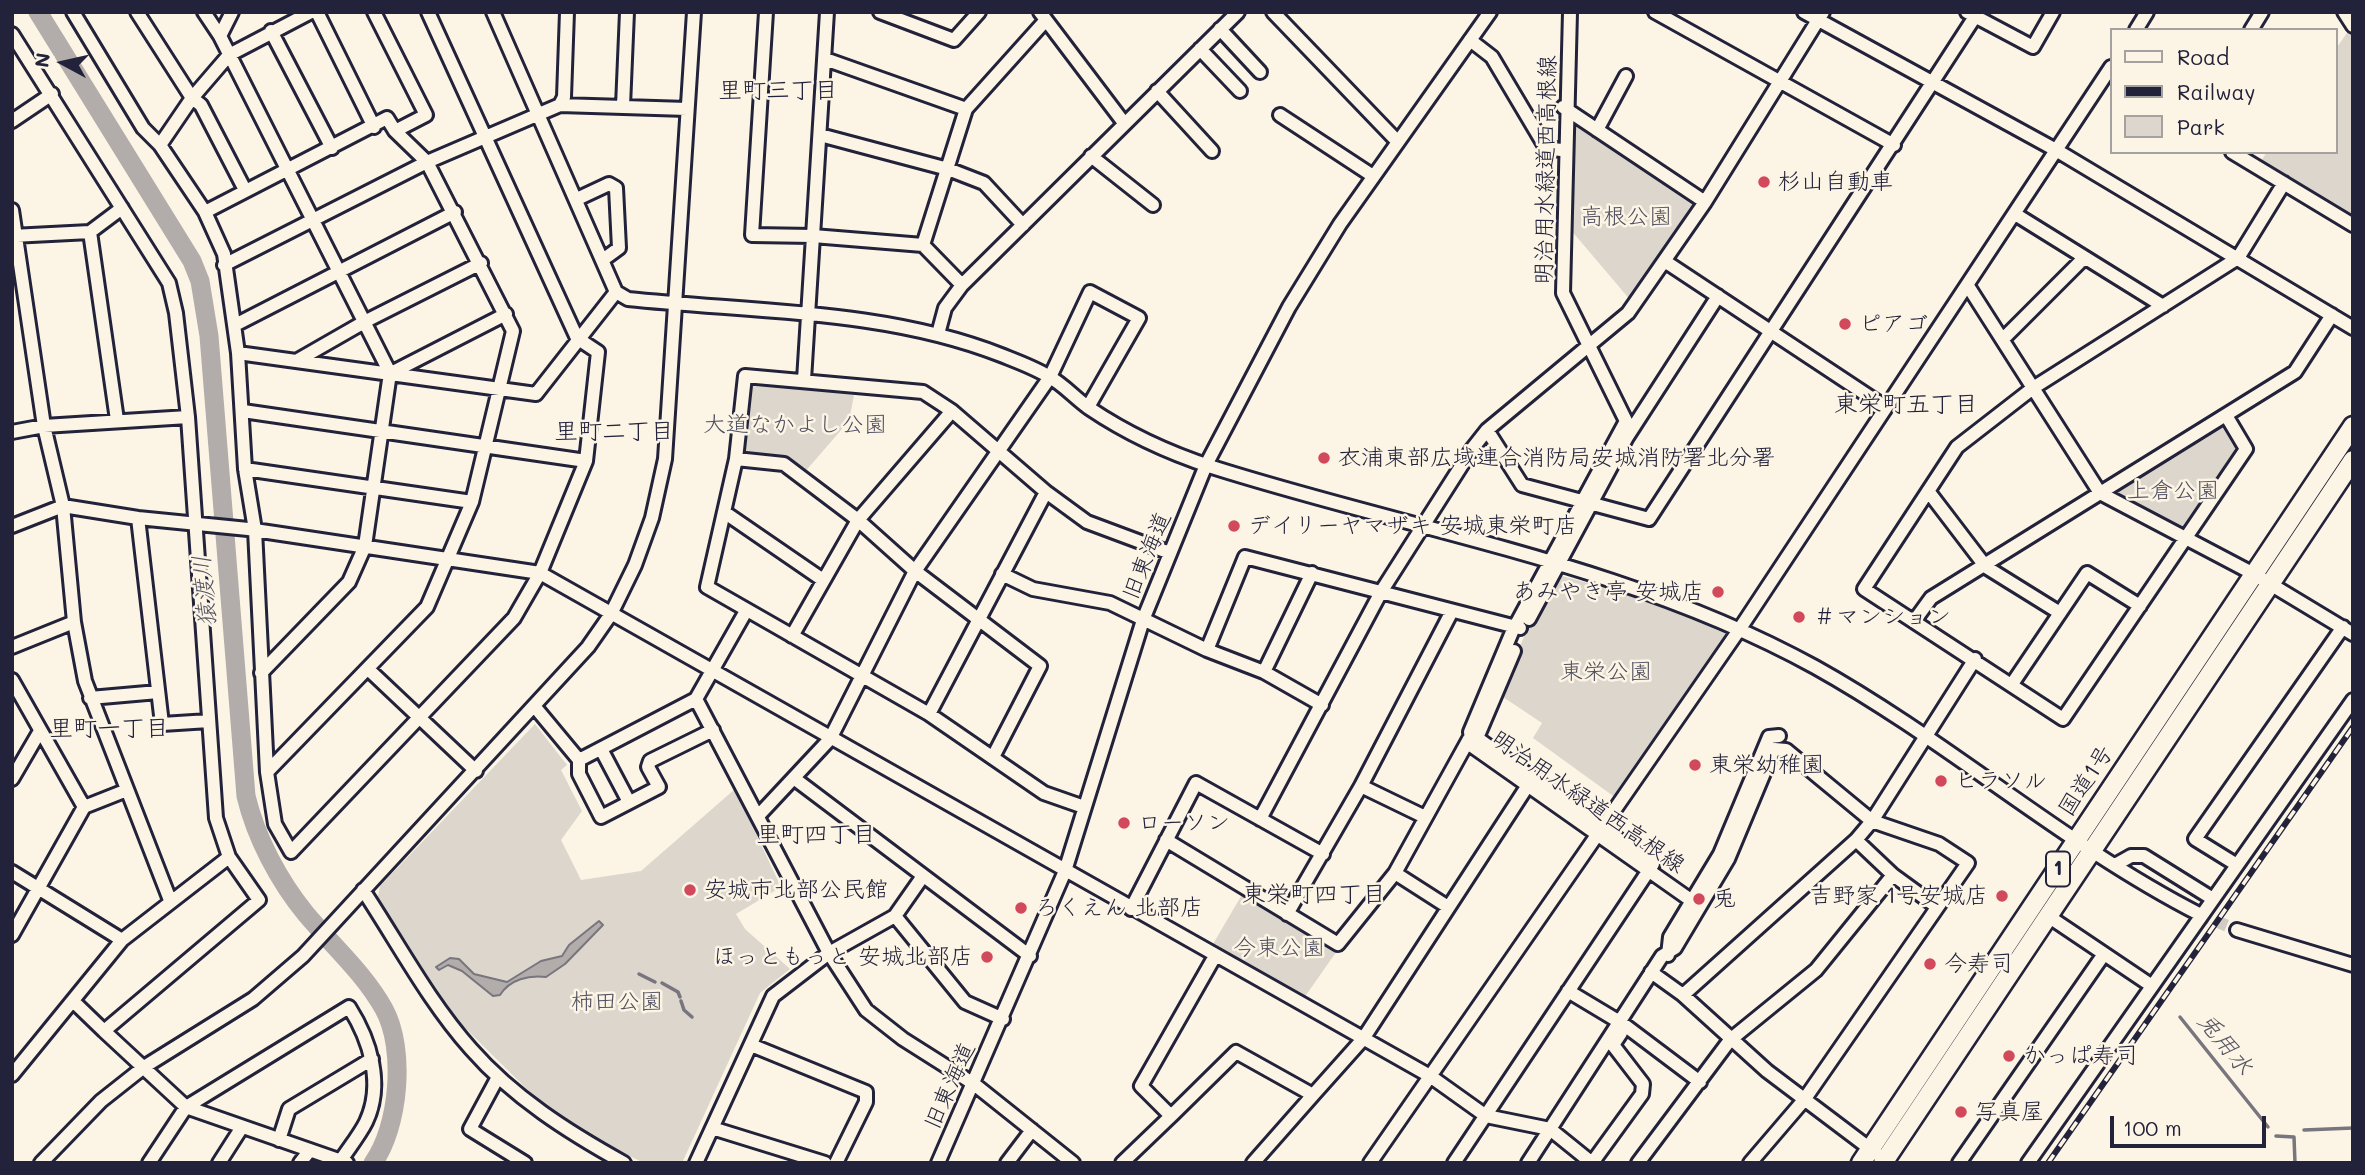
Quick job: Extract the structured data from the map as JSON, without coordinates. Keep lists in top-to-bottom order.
{
  "streets": {
    "highway": ["国道1号", "1"],
    "street": ["明治用水緑道西高根線", "旧東海道"]
  },
  "districts": [
    "里町三丁目",
    "東栄町五丁目",
    "里町二丁目",
    "里町一丁目",
    "里町四丁目",
    "東栄町四丁目"
  ],
  "water": ["猿渡川", "兎用水"],
  "parks": [
    "高根公園",
    "大道なかよし公園",
    "上倉公園",
    "東栄公園",
    "今東公園",
    "柿田公園"
  ],
  "places": [
    "杉山自動車",
    "ピアゴ",
    "衣浦東部広域連合消防局安城消防署北分署",
    "デイリーヤマザキ 安城東栄町店",
    "あみやき亭 安城店",
    "＃マンション",
    "東栄幼稚園",
    "ヒラソル",
    "ローソン",
    "安城市北部公民館",
    "吉野家 1号安城店",
    "兎",
    "ろくえん 北部店",
    "ほっともっと 安城北部店",
    "今寿司",
    "かっぱ寿司",
    "写真屋"
  ],
  "legend": ["Road", "Railway", "Park"],
  "scale_bar": "100 m",
  "north": "left"
}
